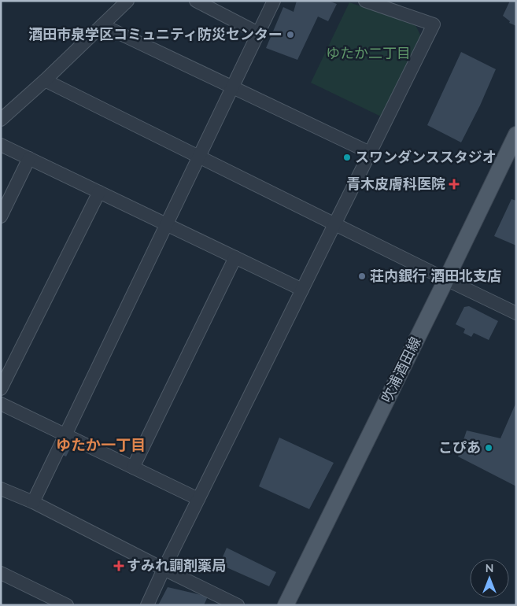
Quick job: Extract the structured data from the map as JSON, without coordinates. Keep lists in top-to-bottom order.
{
  "streets": {
    "main road": ["吹浦酒田線"]
  },
  "districts": ["ゆたか一丁目"],
  "parks": ["ゆたか二丁目"],
  "places": {
    "other": [
      "酒田市泉学区コミュニティ防災センター",
      "スワンダンススタジオ",
      "荘内銀行 酒田北支店",
      "こぴあ"
    ],
    "health": ["青木皮膚科医院", "すみれ調剤薬局"]
  },
  "north": "top"
}
